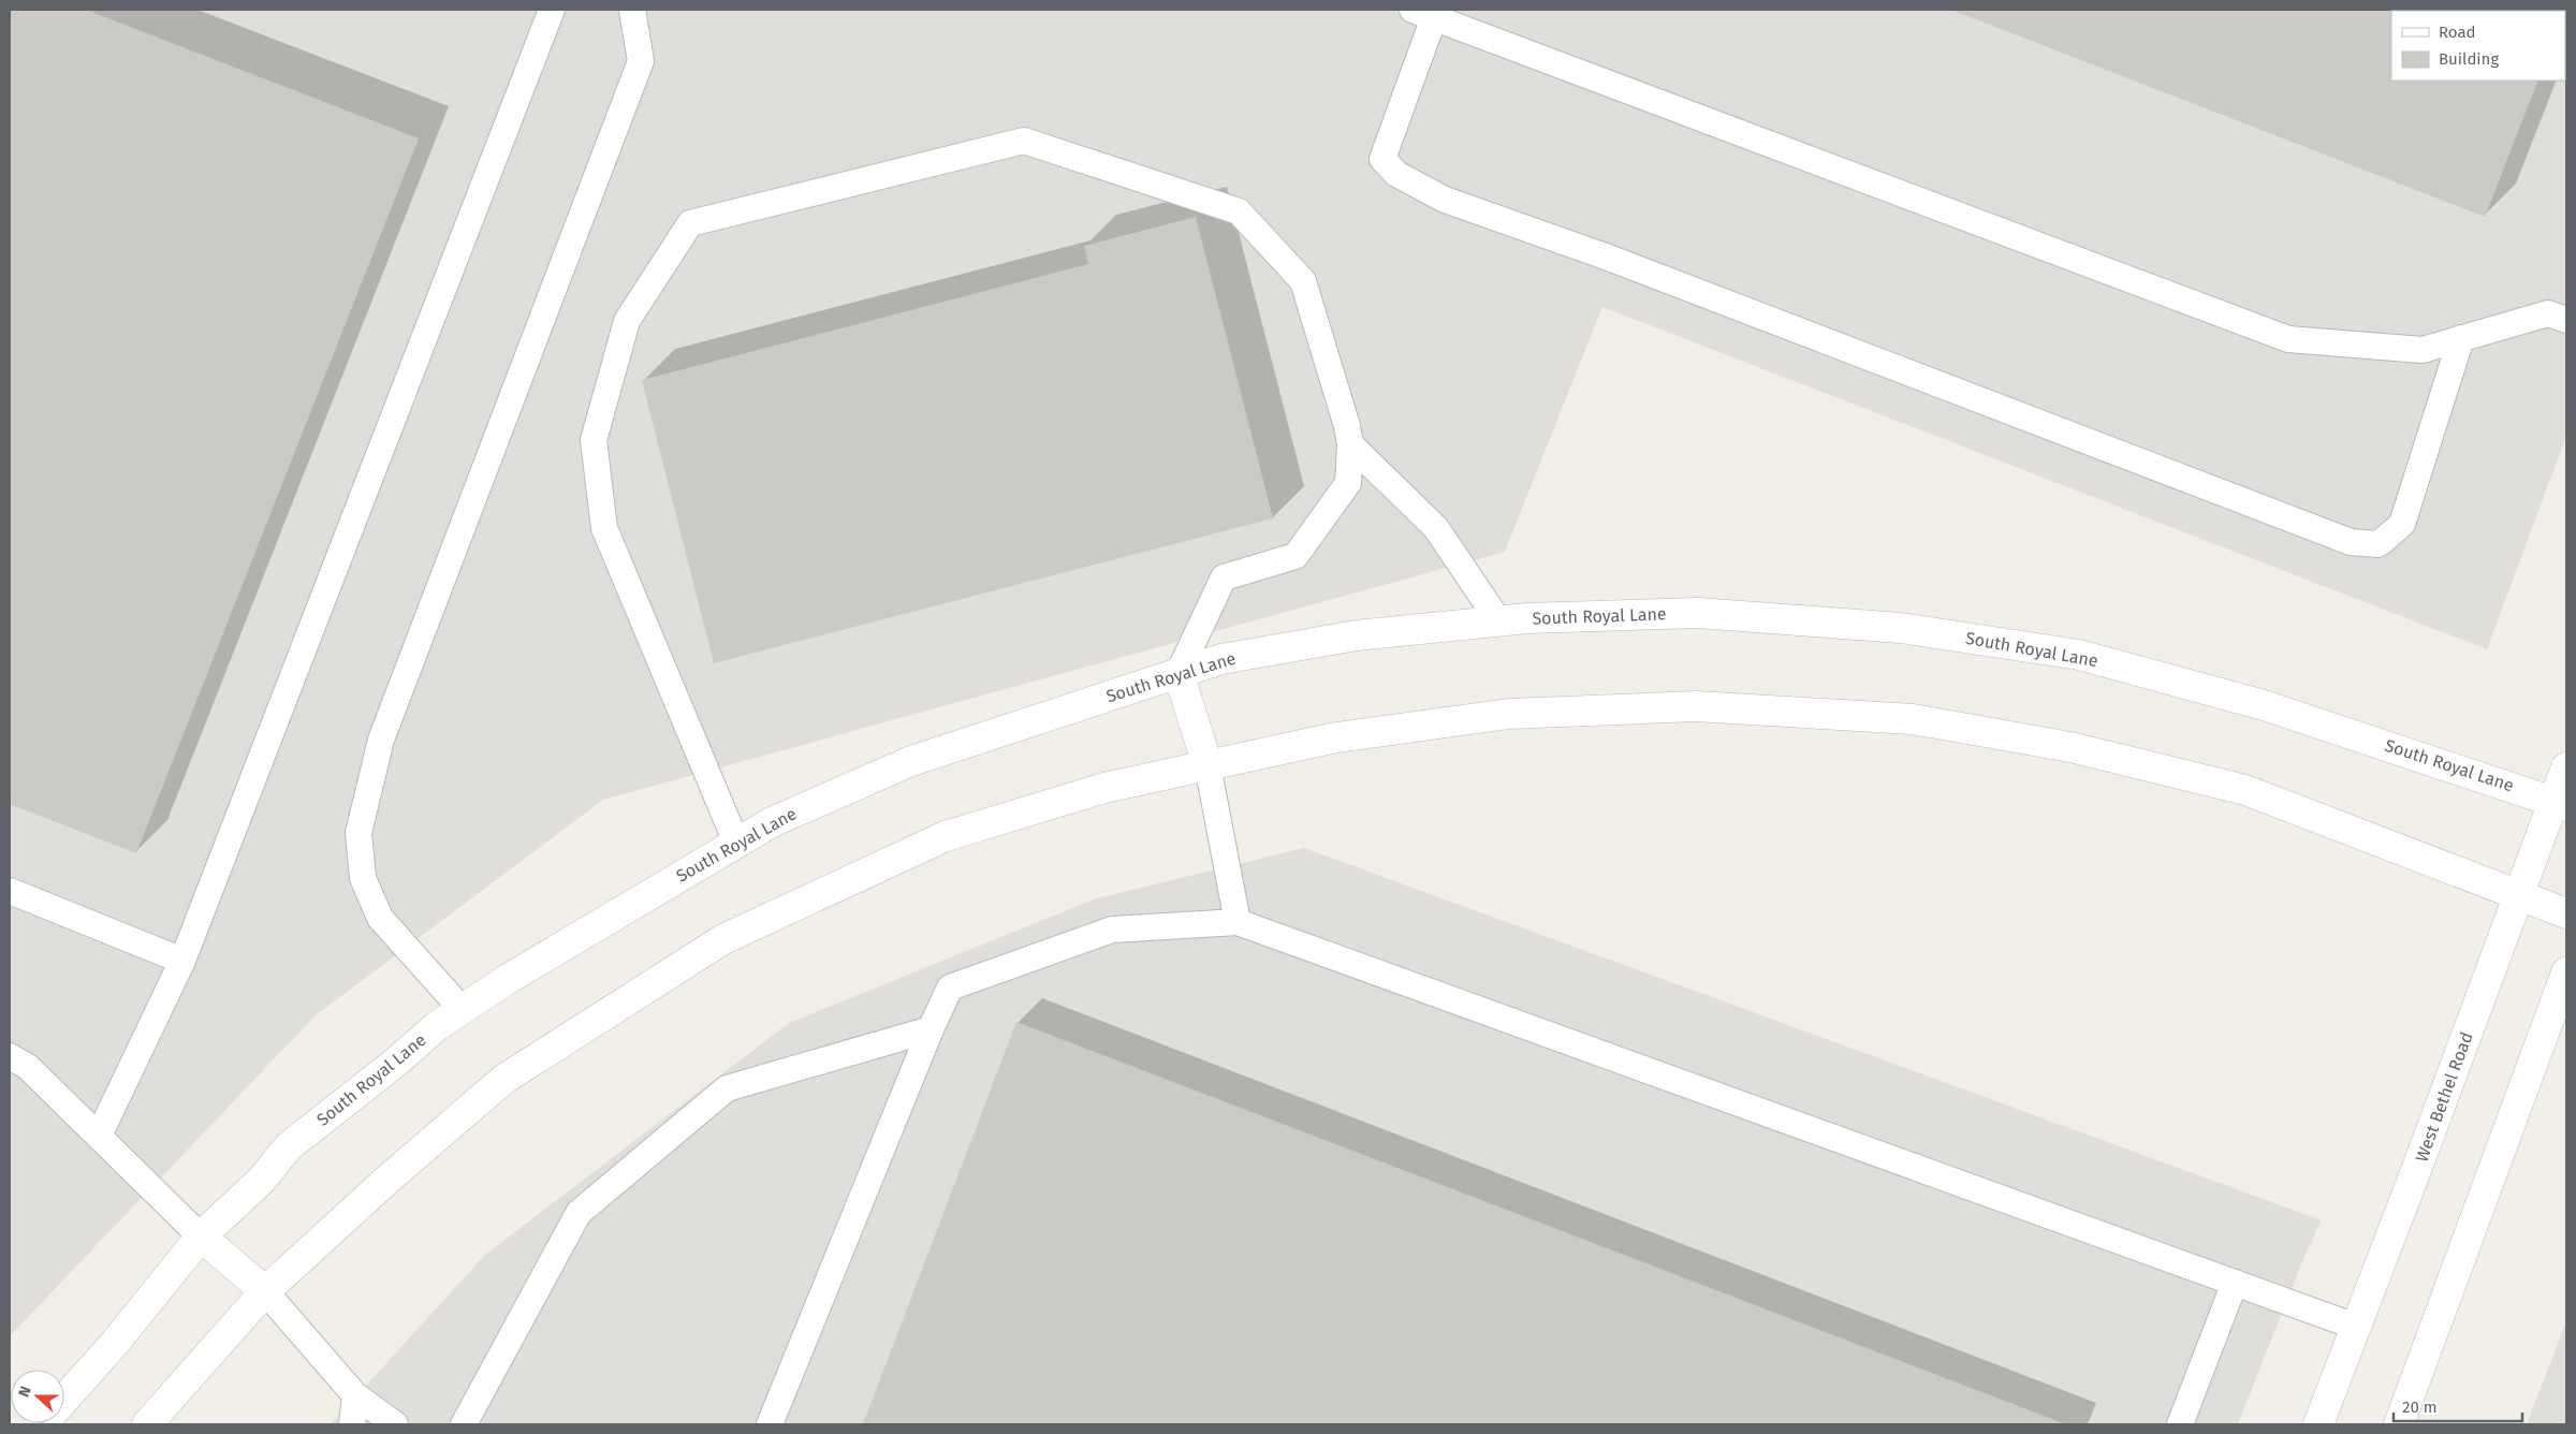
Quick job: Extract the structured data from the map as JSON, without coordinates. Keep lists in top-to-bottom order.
{
  "streets": {
    "main road": ["South Royal Lane", "West Bethel Road"]
  },
  "crossings": [
    ["South Royal Lane", "West Bethel Road"]
  ],
  "legend": ["Road", "Building"],
  "scale_bar": "20 m",
  "north": "left"
}
